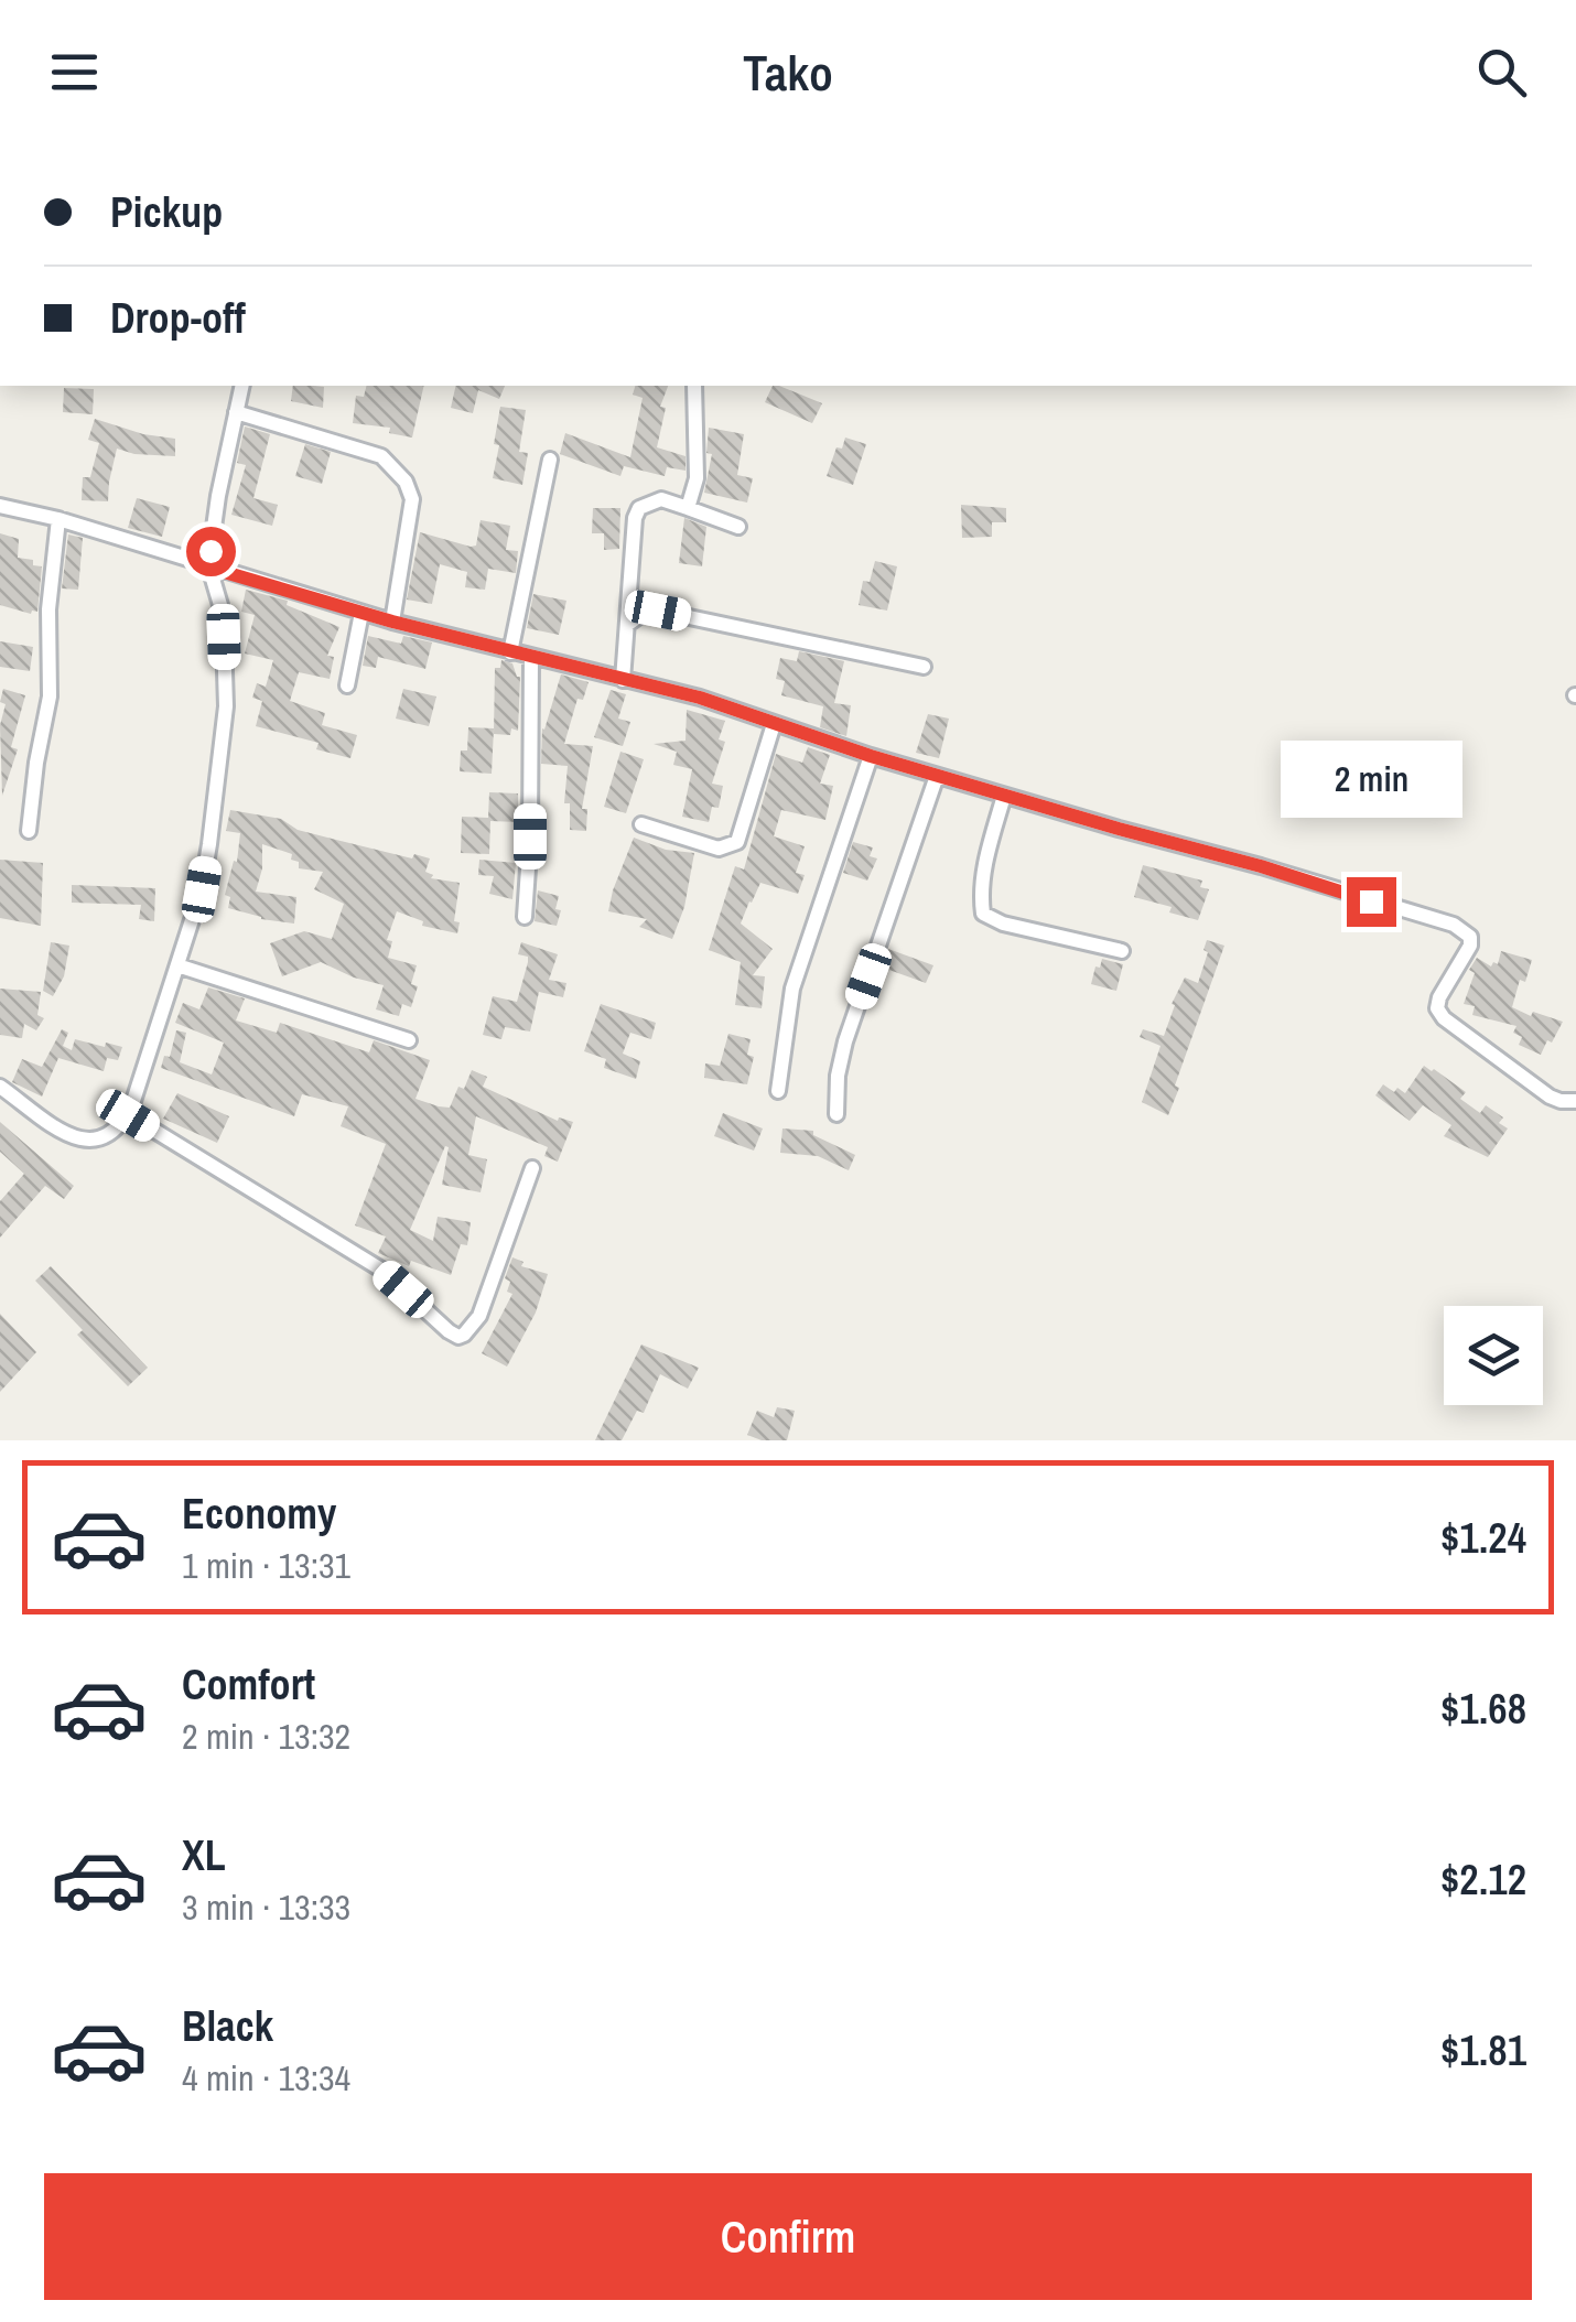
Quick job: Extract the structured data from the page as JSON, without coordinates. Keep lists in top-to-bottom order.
{
  "page": {
    "header": "Tako",
    "banner": ["Pickup", "Drop-off"],
    "bubble": "2 min",
    "list": [
      {
        "name": "Economy",
        "note": "1 min · 13:31",
        "value": "$1.24"
      },
      {
        "name": "Comfort",
        "note": "2 min · 13:32",
        "value": "$1.68"
      },
      {
        "name": "XL",
        "note": "3 min · 13:33",
        "value": "$2.12"
      },
      {
        "name": "Black",
        "note": "4 min · 13:34",
        "value": "$1.81"
      }
    ],
    "buttons": "Confirm"
  }
}
